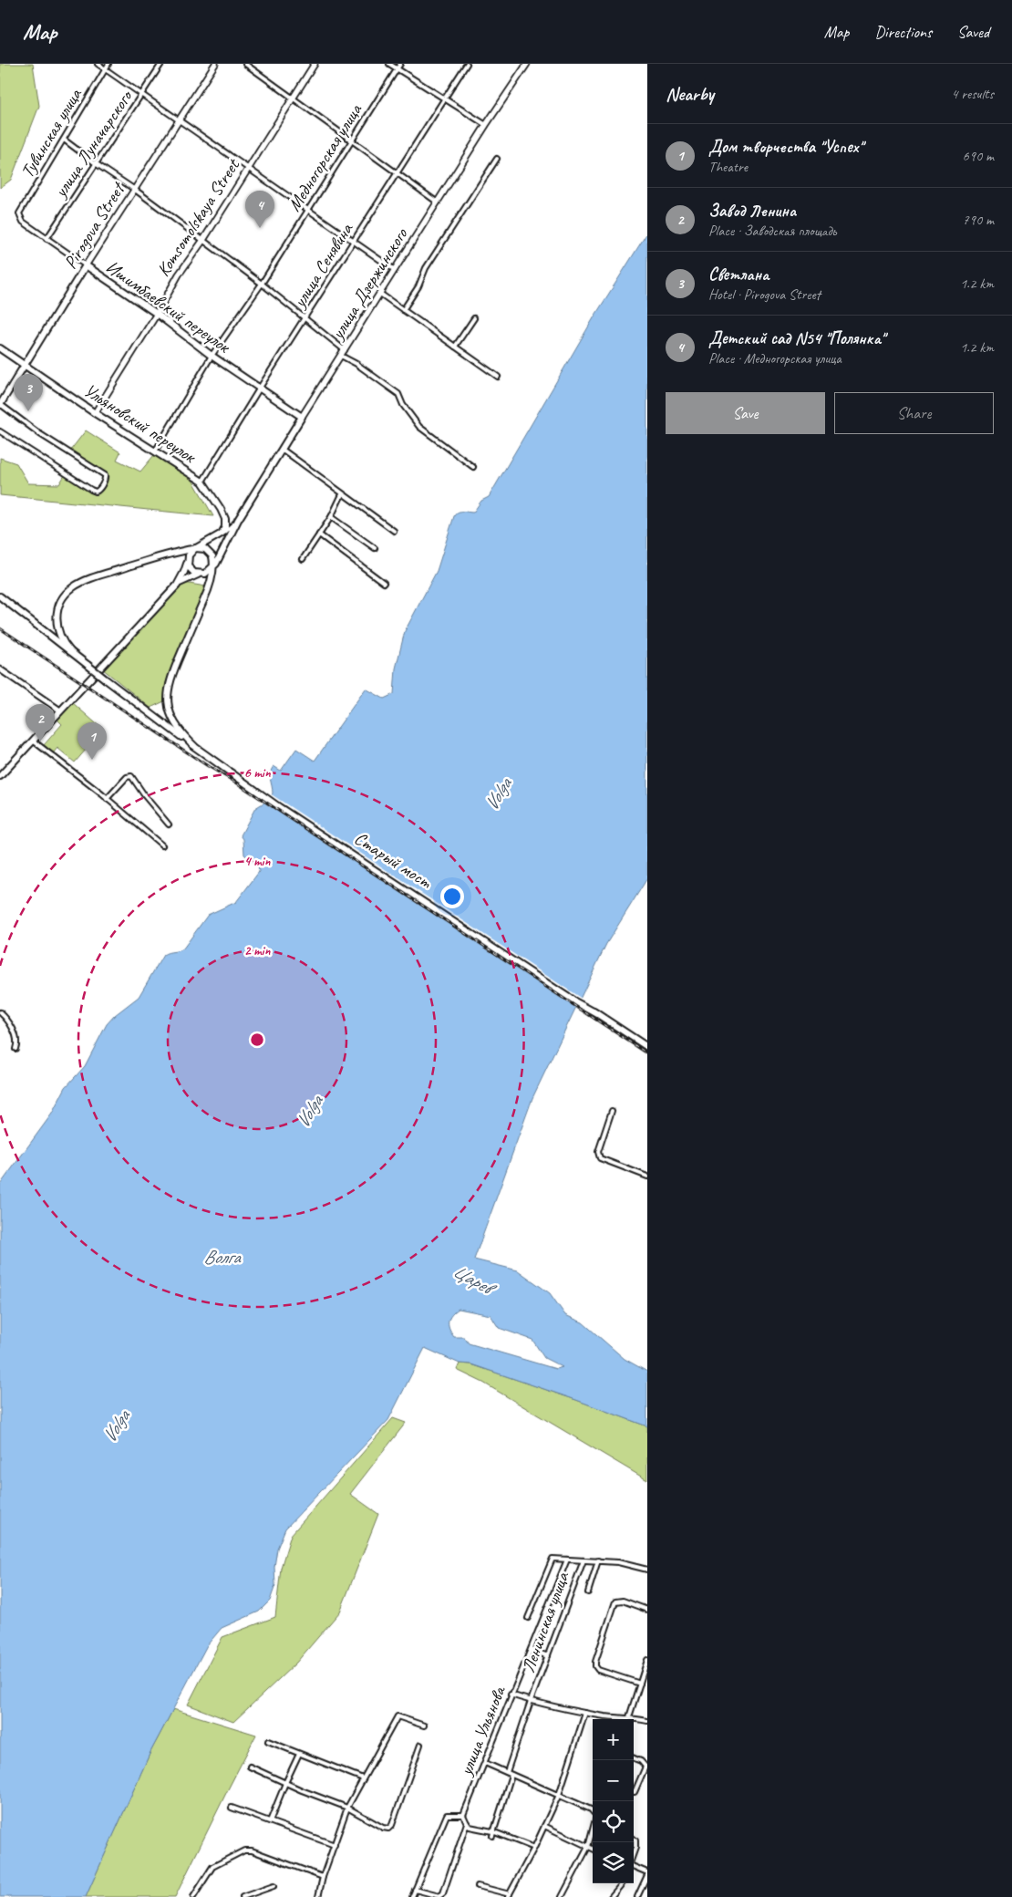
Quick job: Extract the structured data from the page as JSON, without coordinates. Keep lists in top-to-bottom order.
{
  "streets": {
    "main road": [
      "Komsomolskaya Street",
      "Pirogova Street",
      "улица Дзержинского",
      "Ишимбаевский переулок",
      "Ульяновский переулок",
      "Старый мост"
    ],
    "street": [
      "Тувинская улица",
      "улица Луначарского",
      "Медногорская улица",
      "улица Сенявина",
      "Ленинская улица",
      "улица Ульянова"
    ]
  },
  "crossings": [
    ["Тувинская улица", "Ишимбаевский переулок"],
    ["улица Луначарского", "Ишимбаевский переулок"],
    ["Медногорская улица", "Ишимбаевский переулок"],
    ["Медногорская улица", "Ульяновский переулок"],
    ["Komsomolskaya Street", "Ишимбаевский переулок"],
    ["Komsomolskaya Street", "Ульяновский переулок"],
    ["Pirogova Street", "Ишимбаевский переулок"],
    ["Pirogova Street", "Ульяновский переулок"],
    ["улица Сенявина", "Ишимбаевский переулок"],
    ["улица Сенявина", "Ульяновский переулок"],
    ["улица Дзержинского", "Ишимбаевский переулок"],
    ["улица Дзержинского", "Старый мост"]
  ],
  "water": ["Volga", "Волга", "Царев"],
  "page": {
    "header": "Map",
    "nav": ["Map", "Directions", "Saved"],
    "heading": ["Nearby", "4 results"],
    "list": [
      {
        "mark": "1",
        "name": "Дом творчества \"Успех\"",
        "note": "Theatre",
        "value": "690 m"
      },
      {
        "mark": "2",
        "name": "Завод Ленина",
        "note": "Place · Заводская площадь",
        "value": "790 m"
      },
      {
        "mark": "3",
        "name": "Светлана",
        "note": "Hotel · Pirogova Street",
        "value": "1.2 km"
      },
      {
        "mark": "4",
        "name": "Детский сад N54 \"Полянка\"",
        "note": "Place · Медногорская улица",
        "value": "1.2 km"
      }
    ],
    "pins": [
      "4",
      "3",
      "2",
      "1"
    ],
    "buttons": ["Save", "Share"],
    "map_buttons": ["+", "−"]
  },
  "rings": ["6 min", "4 min", "2 min"]
}
